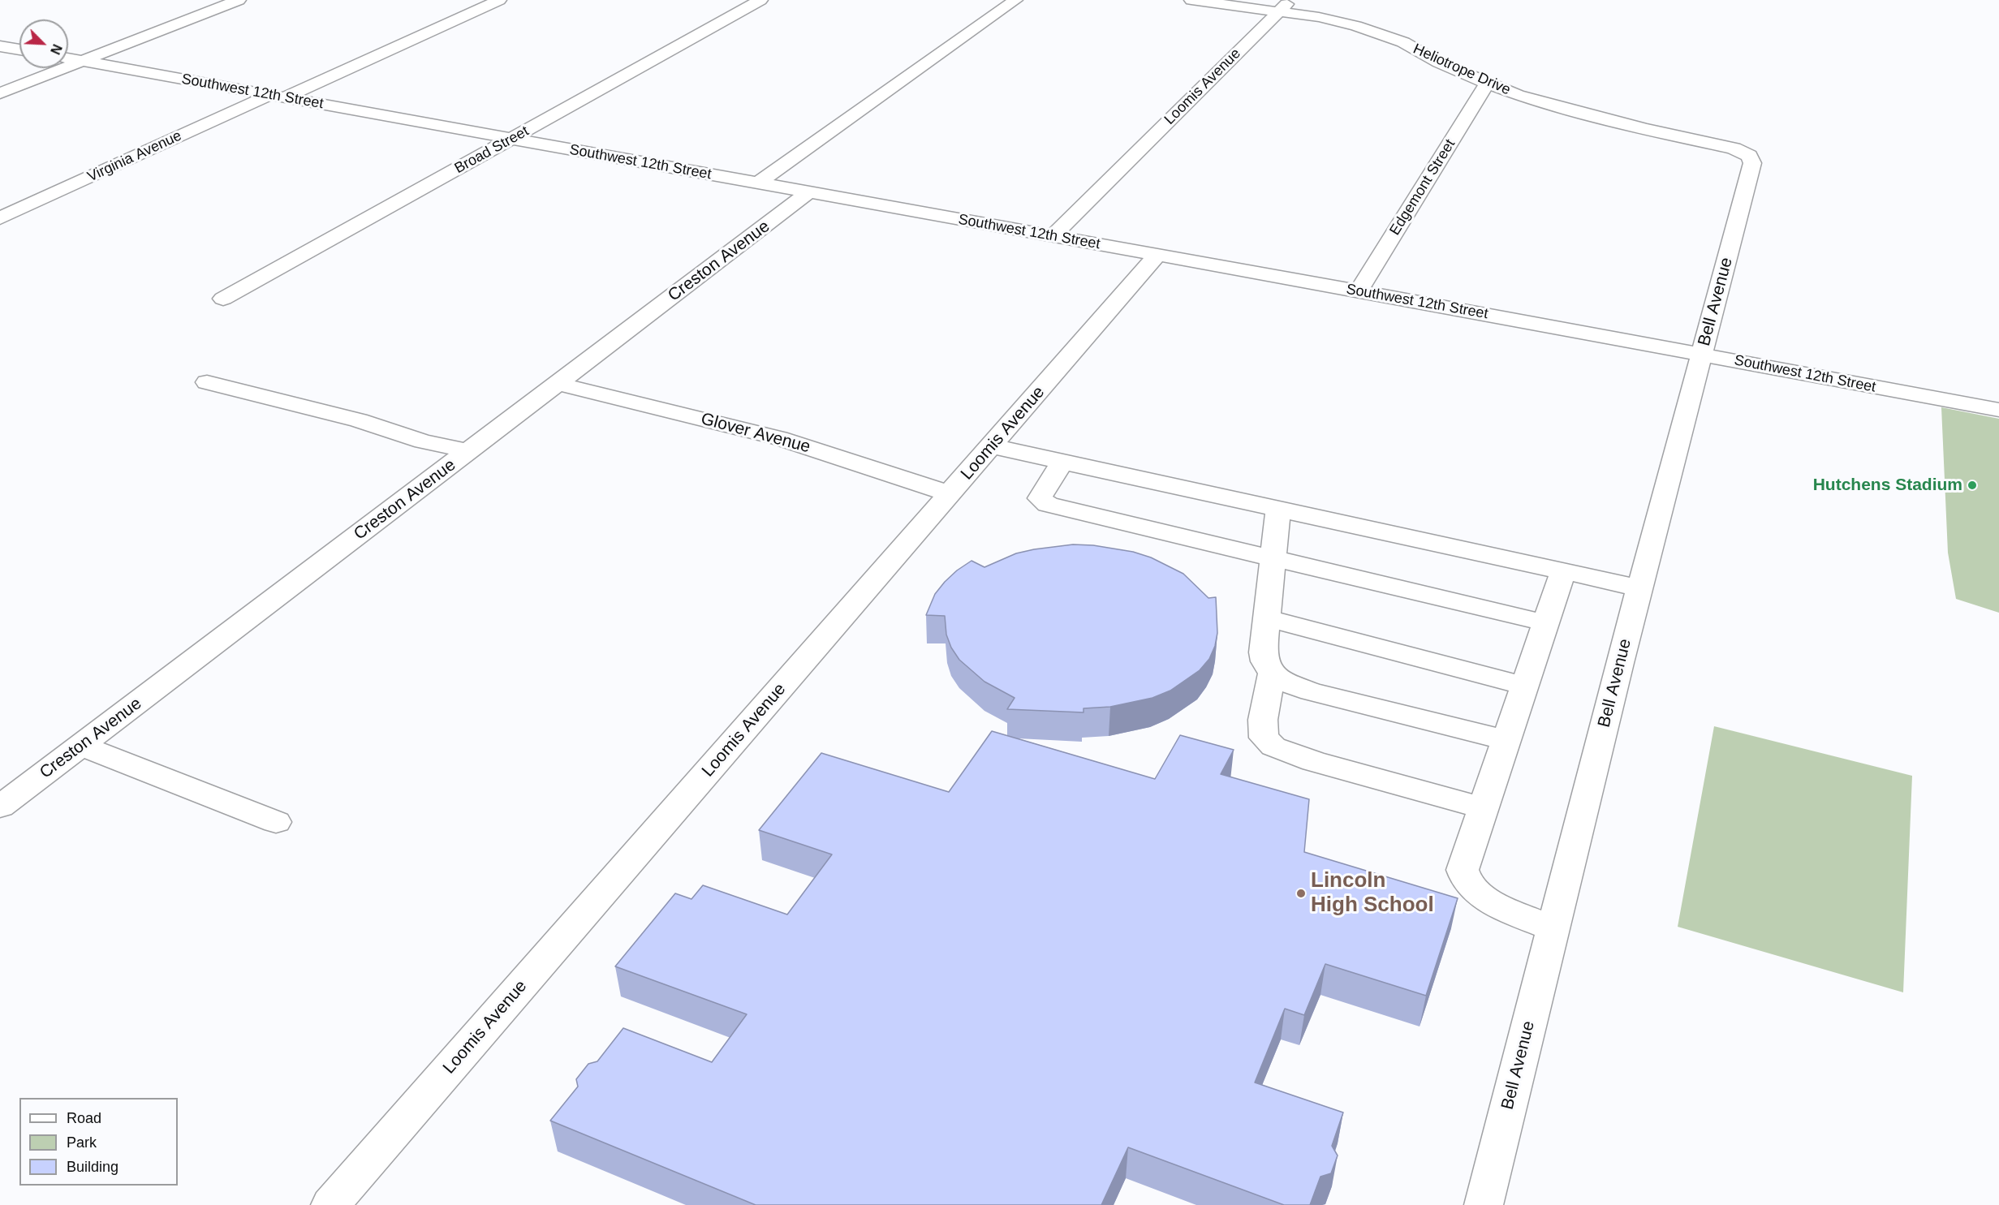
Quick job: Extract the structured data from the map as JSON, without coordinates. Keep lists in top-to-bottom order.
{
  "streets": {
    "street": [
      "Heliotrope Drive",
      "Loomis Avenue",
      "Southwest 12th Street",
      "Broad Street",
      "Virginia Avenue",
      "Edgemont Street",
      "Creston Avenue",
      "Bell Avenue",
      "Glover Avenue"
    ]
  },
  "crossings": [
    ["Heliotrope Drive", "Loomis Avenue"],
    ["Heliotrope Drive", "Edgemont Street"],
    ["Heliotrope Drive", "Bell Avenue"],
    ["Loomis Avenue", "Southwest 12th Street"],
    ["Loomis Avenue", "Glover Avenue"],
    ["Southwest 12th Street", "Broad Street"],
    ["Southwest 12th Street", "Virginia Avenue"],
    ["Southwest 12th Street", "Edgemont Street"],
    ["Southwest 12th Street", "Creston Avenue"],
    ["Southwest 12th Street", "Bell Avenue"],
    ["Creston Avenue", "Glover Avenue"]
  ],
  "places": ["Hutchens Stadium", "Lincoln High School"],
  "legend": ["Road", "Park", "Building"],
  "north": "bottom right"
}
